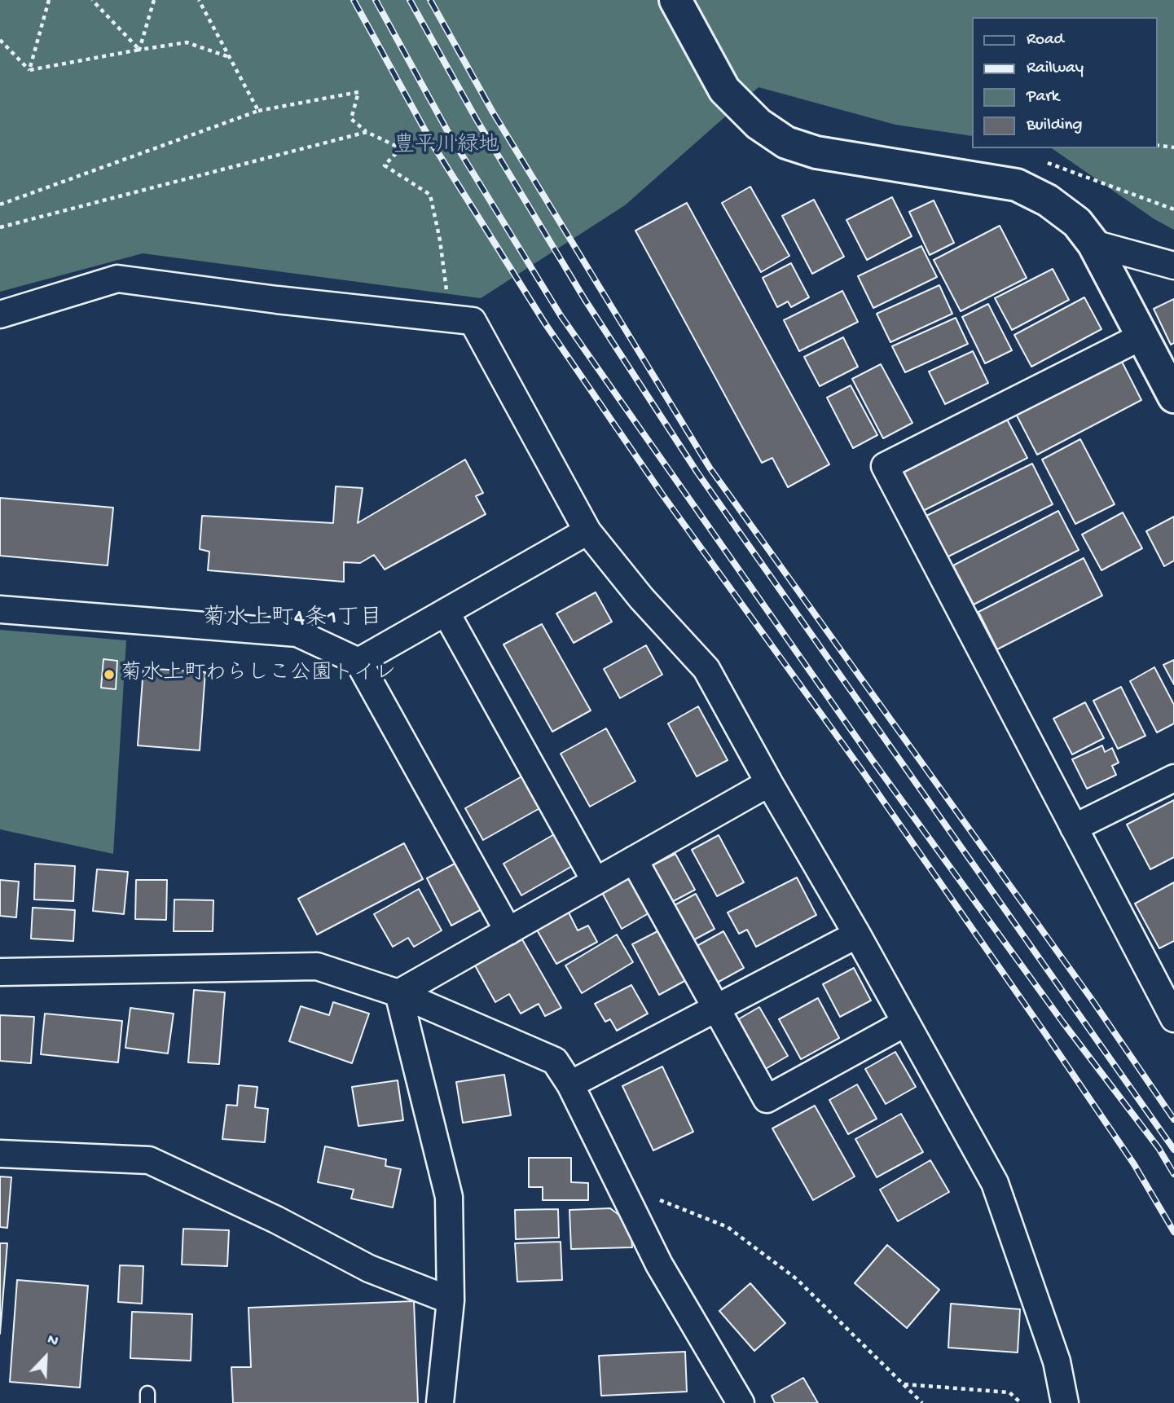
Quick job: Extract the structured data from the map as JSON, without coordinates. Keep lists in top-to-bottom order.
{
  "districts": ["菊水上町4条1丁目"],
  "parks": ["豊平川緑地"],
  "places": ["菊水上町わらしこ公園トイレ"],
  "legend": [
    "Road",
    "Railway",
    "Park",
    "Building"
  ],
  "north": "top right"
}
